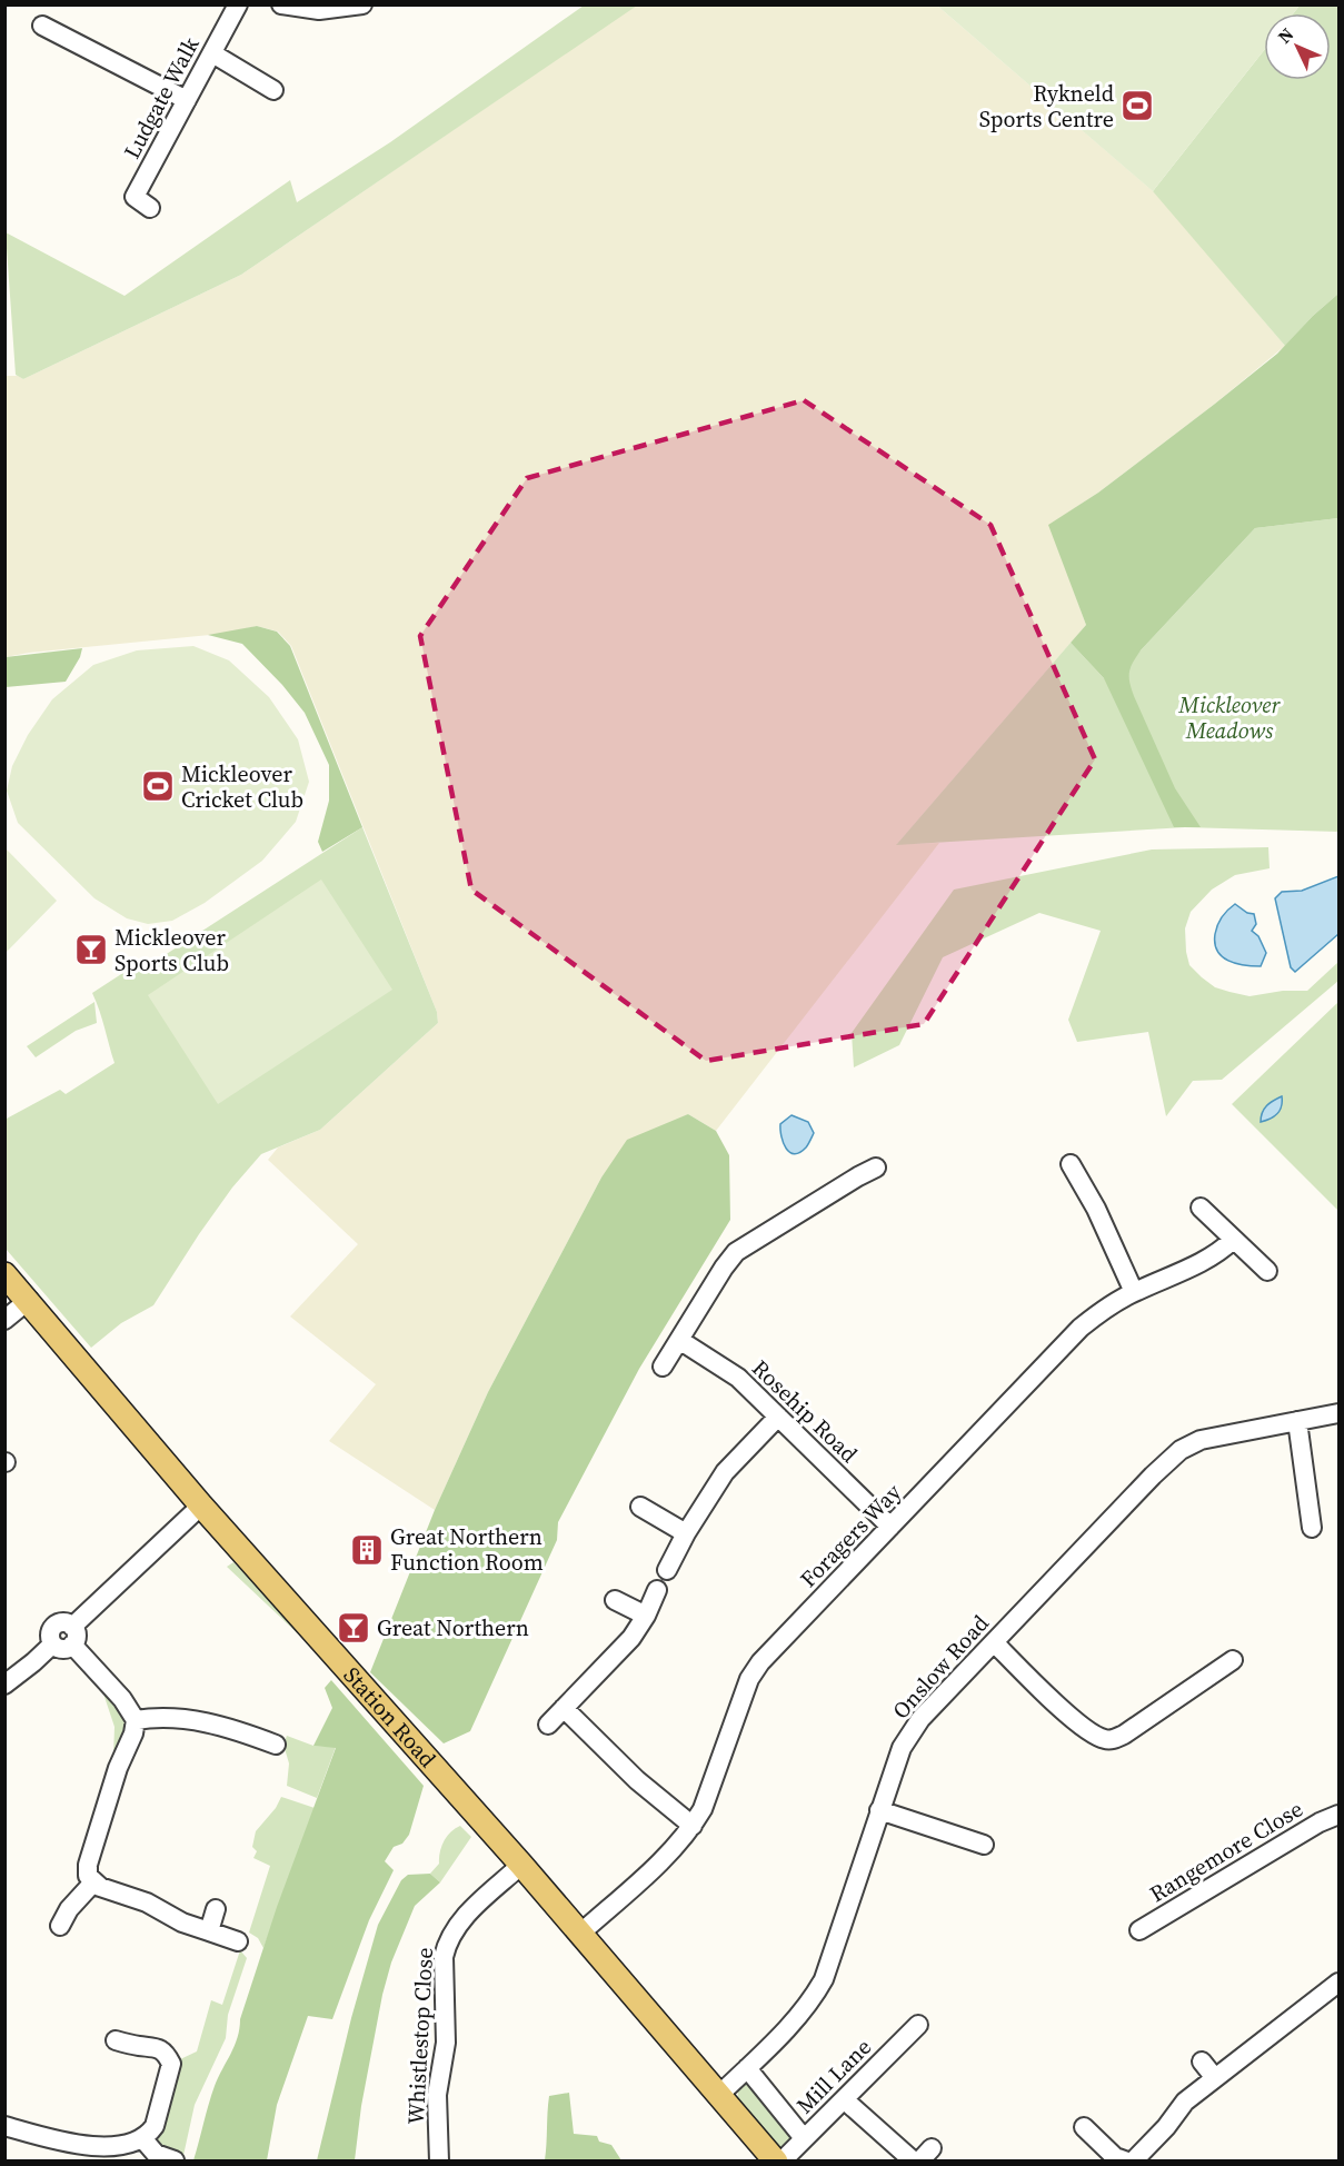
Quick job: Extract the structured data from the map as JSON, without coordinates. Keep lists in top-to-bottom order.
{
  "streets": {
    "main road": ["Station Road"],
    "street": [
      "Ludgate Walk",
      "Rosehip Road",
      "Foragers Way",
      "Onslow Road",
      "Rangemore Close",
      "Whistlestop Close",
      "Mill Lane"
    ]
  },
  "crossings": [
    ["Rosehip Road", "Foragers Way"],
    ["Foragers Way", "Station Road"],
    ["Onslow Road", "Station Road"],
    ["Station Road", "Whistlestop Close"]
  ],
  "parks": ["Mickleover Meadows"],
  "places": {
    "sports": ["Rykneld Sports Centre", "Mickleover Cricket Club"],
    "bar": ["Mickleover Sports Club", "Great Northern"],
    "building": ["Great Northern Function Room"]
  },
  "north": "top left"
}
